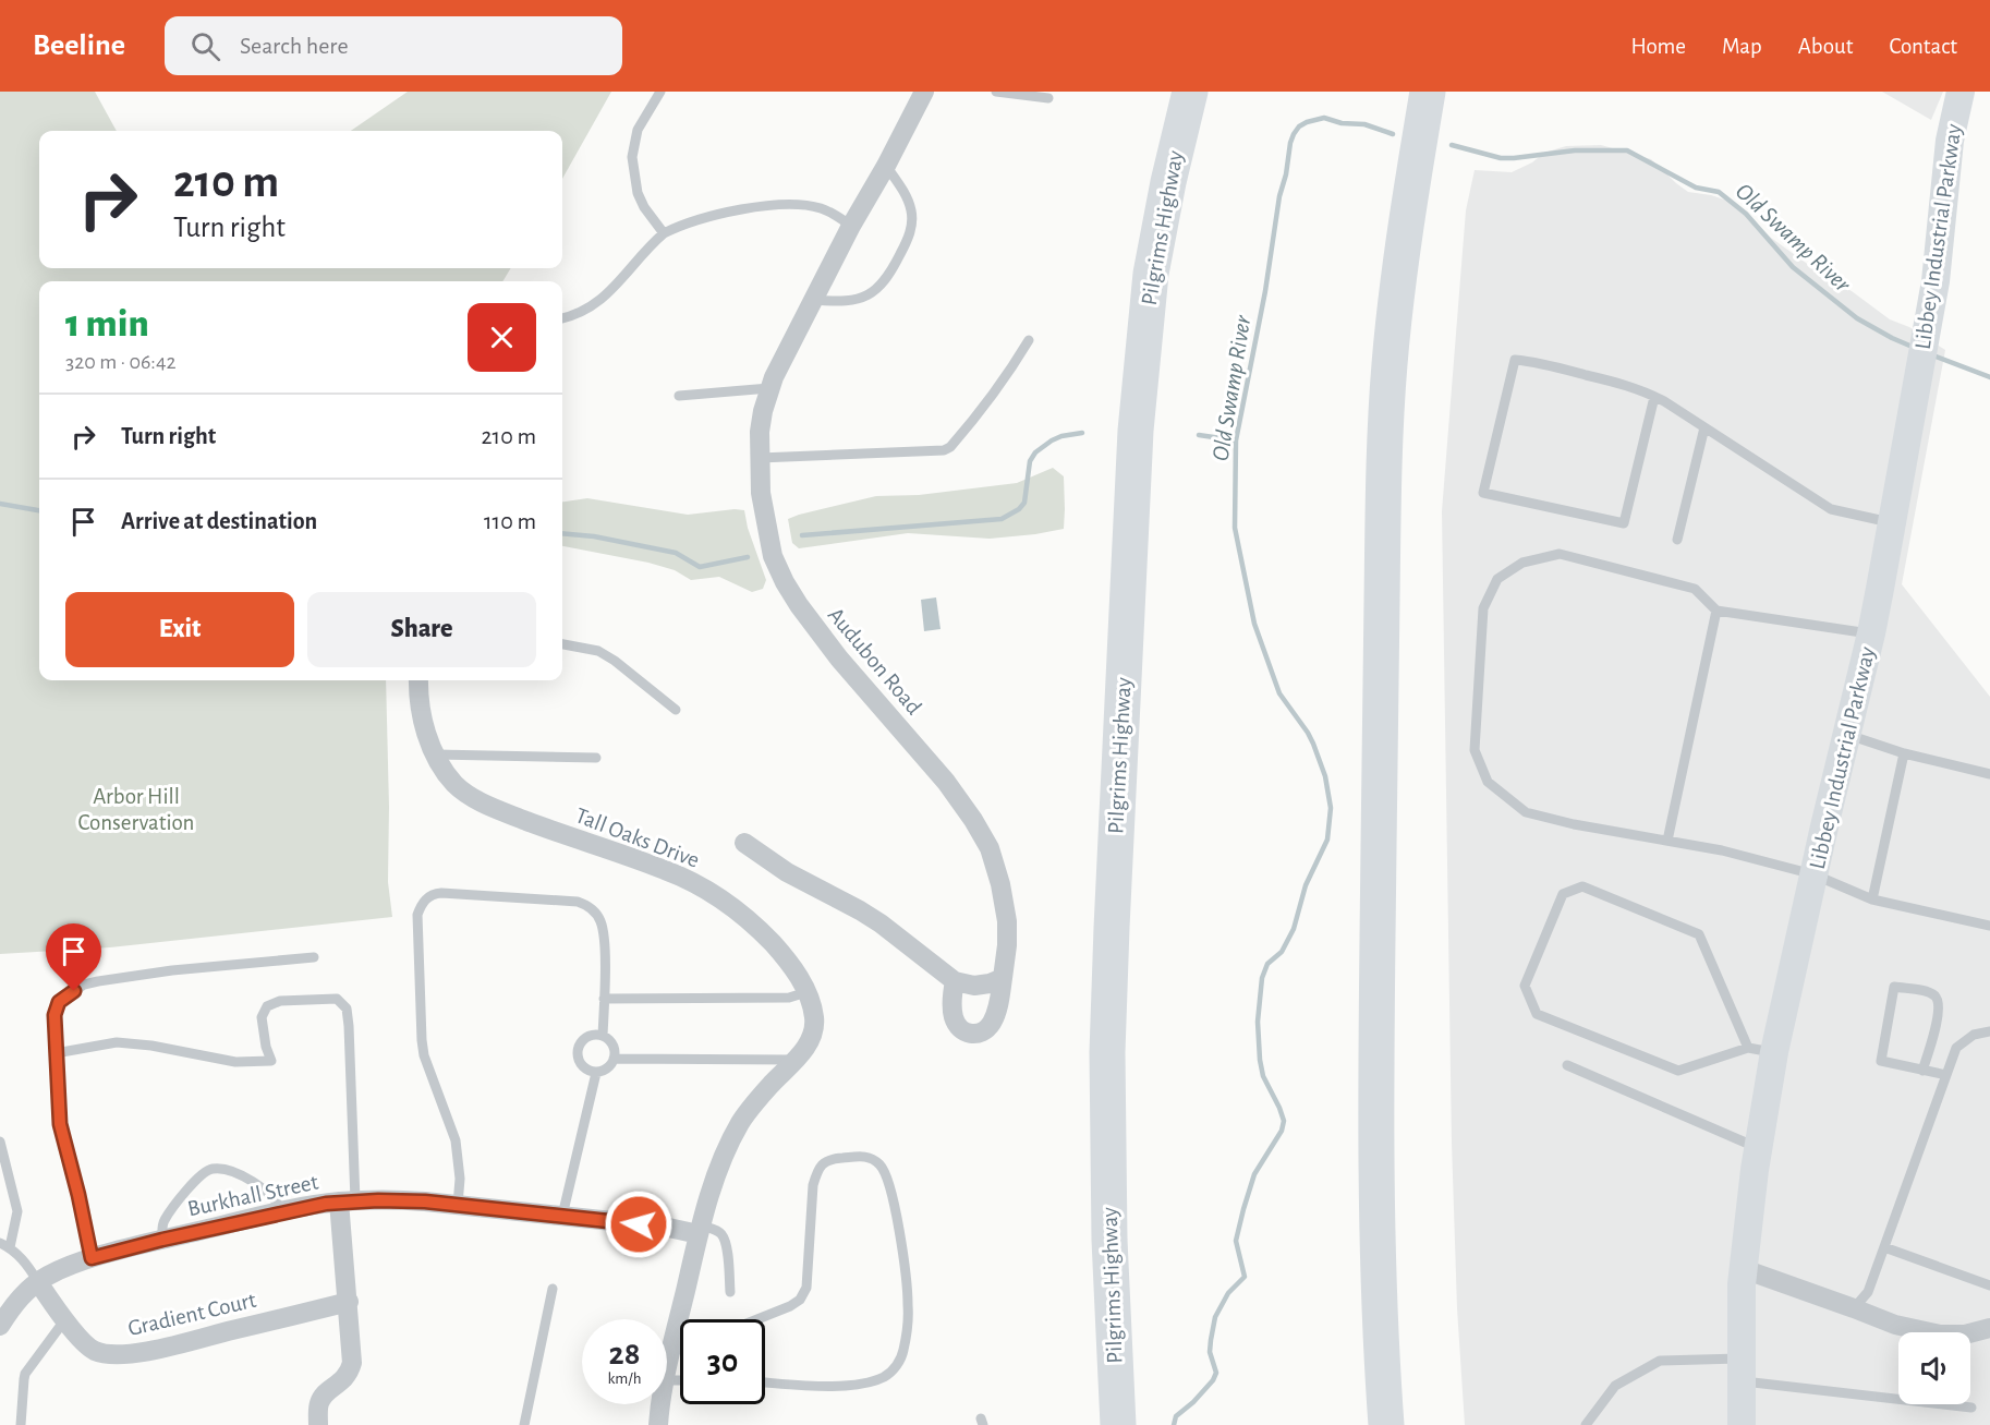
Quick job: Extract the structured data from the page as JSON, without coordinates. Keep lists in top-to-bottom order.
{
  "streets": {
    "highway": ["Pilgrims Highway"],
    "street": [
      "Libbey Industrial Parkway",
      "Audubon Road",
      "Tall Oaks Drive",
      "Burkhall Street",
      "Gradient Court"
    ]
  },
  "crossings": [
    ["Tall Oaks Drive", "Burkhall Street"],
    ["Burkhall Street", "Gradient Court"]
  ],
  "water": ["Old Swamp River"],
  "parks": ["Arbor Hill Conservation"],
  "page": {
    "header": "Beeline",
    "search": "Search here",
    "nav": [
      "Home",
      "Map",
      "About",
      "Contact"
    ],
    "turn": ["210 m", "Turn right"],
    "heading": ["1 min", "320 m · 06:42"],
    "list": [
      {
        "name": "Turn right",
        "value": "210 m"
      },
      {
        "name": "Arrive at destination",
        "value": "110 m"
      }
    ],
    "buttons": ["Exit", "Share"],
    "speed": "28 km/h",
    "limit": "30"
  }
}
